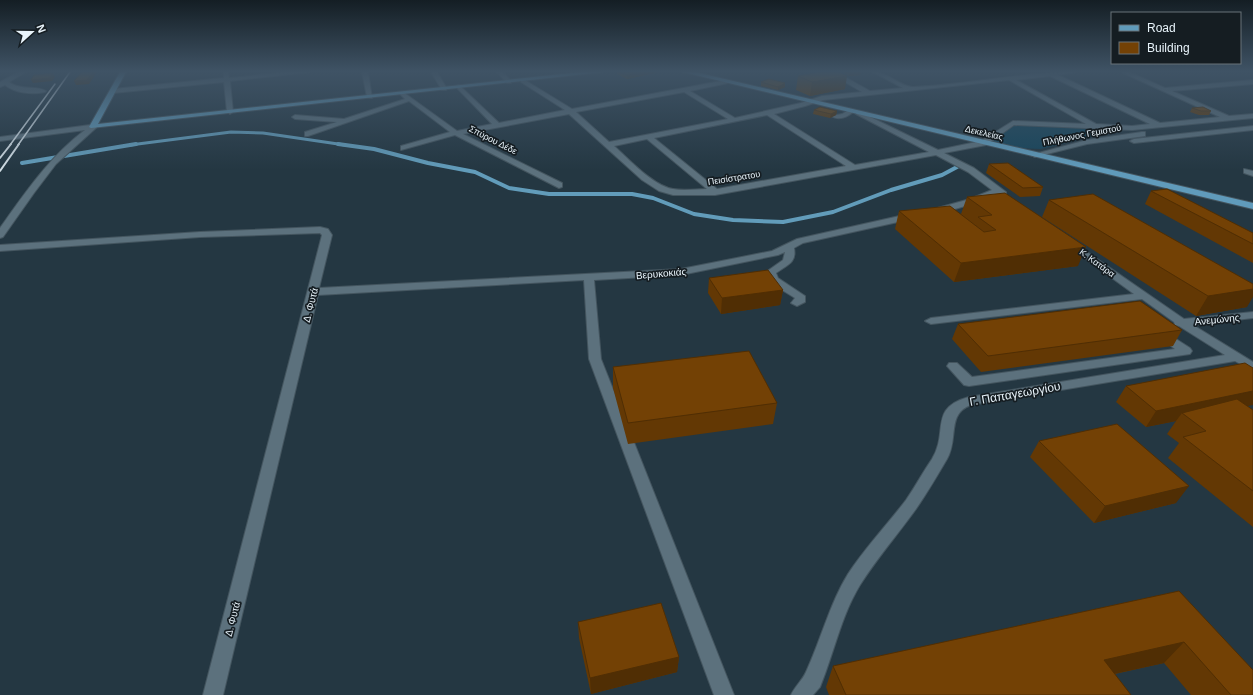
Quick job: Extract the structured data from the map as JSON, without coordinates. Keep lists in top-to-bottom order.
{
  "streets": {
    "main road": ["Δεκελείας"],
    "street": [
      "Πλήθωνος Γεμιστού",
      "Σπύρου Δέδε",
      "Πεισίστρατου",
      "Κ. Κατάρα",
      "Βερυκοκιάς",
      "Δ. Φυτά",
      "Ανεμώνης",
      "Γ. Παπαγεωργίου"
    ]
  },
  "crossings": [
    ["Δεκελείας", "Πλήθωνος Γεμιστού"],
    ["Δεκελείας", "Πεισίστρατου"],
    ["Κ. Κατάρα", "Ανεμώνης"],
    ["Κ. Κατάρα", "Γ. Παπαγεωργίου"],
    ["Βερυκοκιάς", "Δ. Φυτά"]
  ],
  "legend": ["Road", "Building"],
  "north": "right"
}
